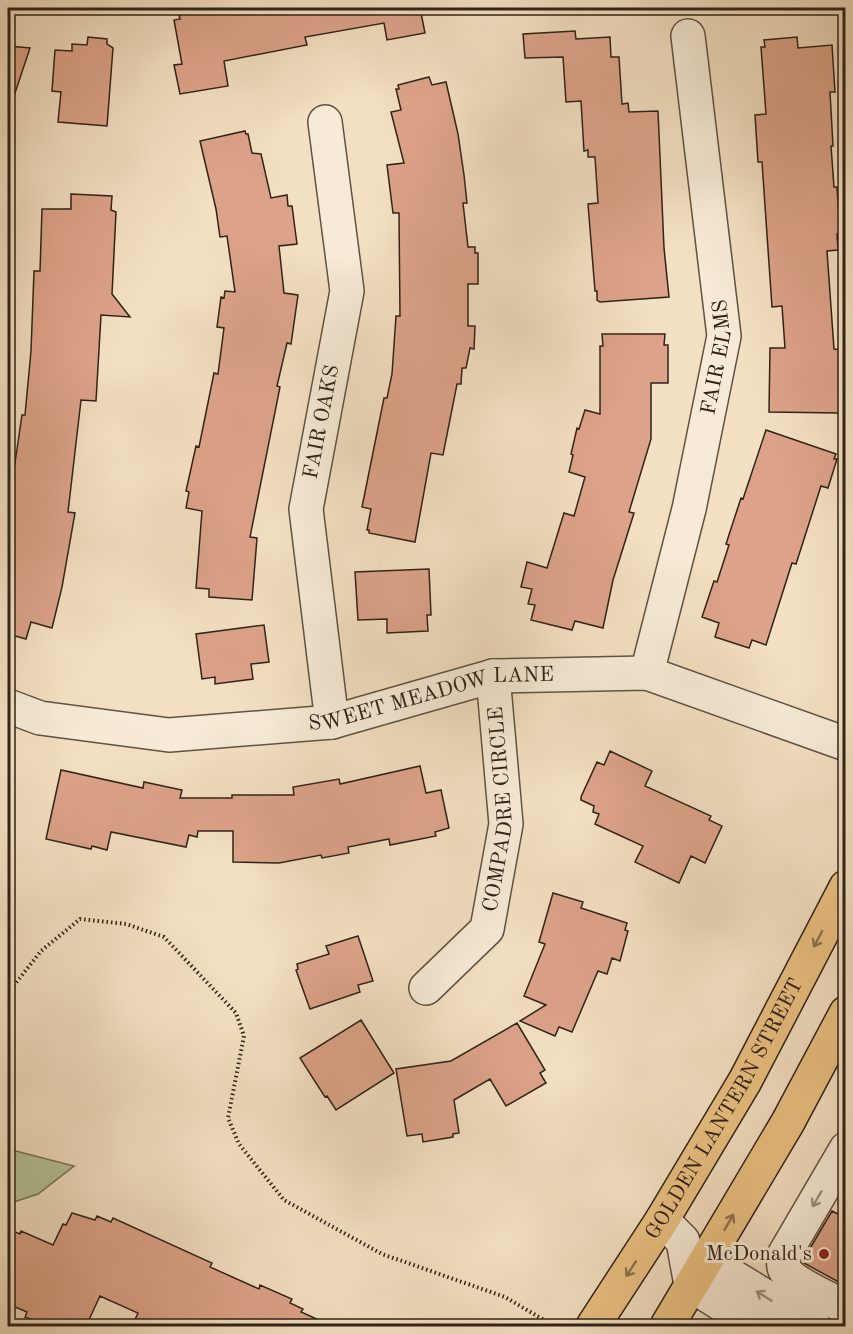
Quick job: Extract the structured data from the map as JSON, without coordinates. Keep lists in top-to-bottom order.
{
  "streets": {
    "main road": ["GOLDEN LANTERN STREET"],
    "street": [
      "FAIR ELMS",
      "FAIR OAKS",
      "SWEET MEADOW LANE",
      "COMPADRE CIRCLE"
    ]
  },
  "crossings": [
    ["FAIR ELMS", "SWEET MEADOW LANE"],
    ["FAIR OAKS", "SWEET MEADOW LANE"],
    ["SWEET MEADOW LANE", "COMPADRE CIRCLE"]
  ],
  "places": ["McDonald's"]
}
